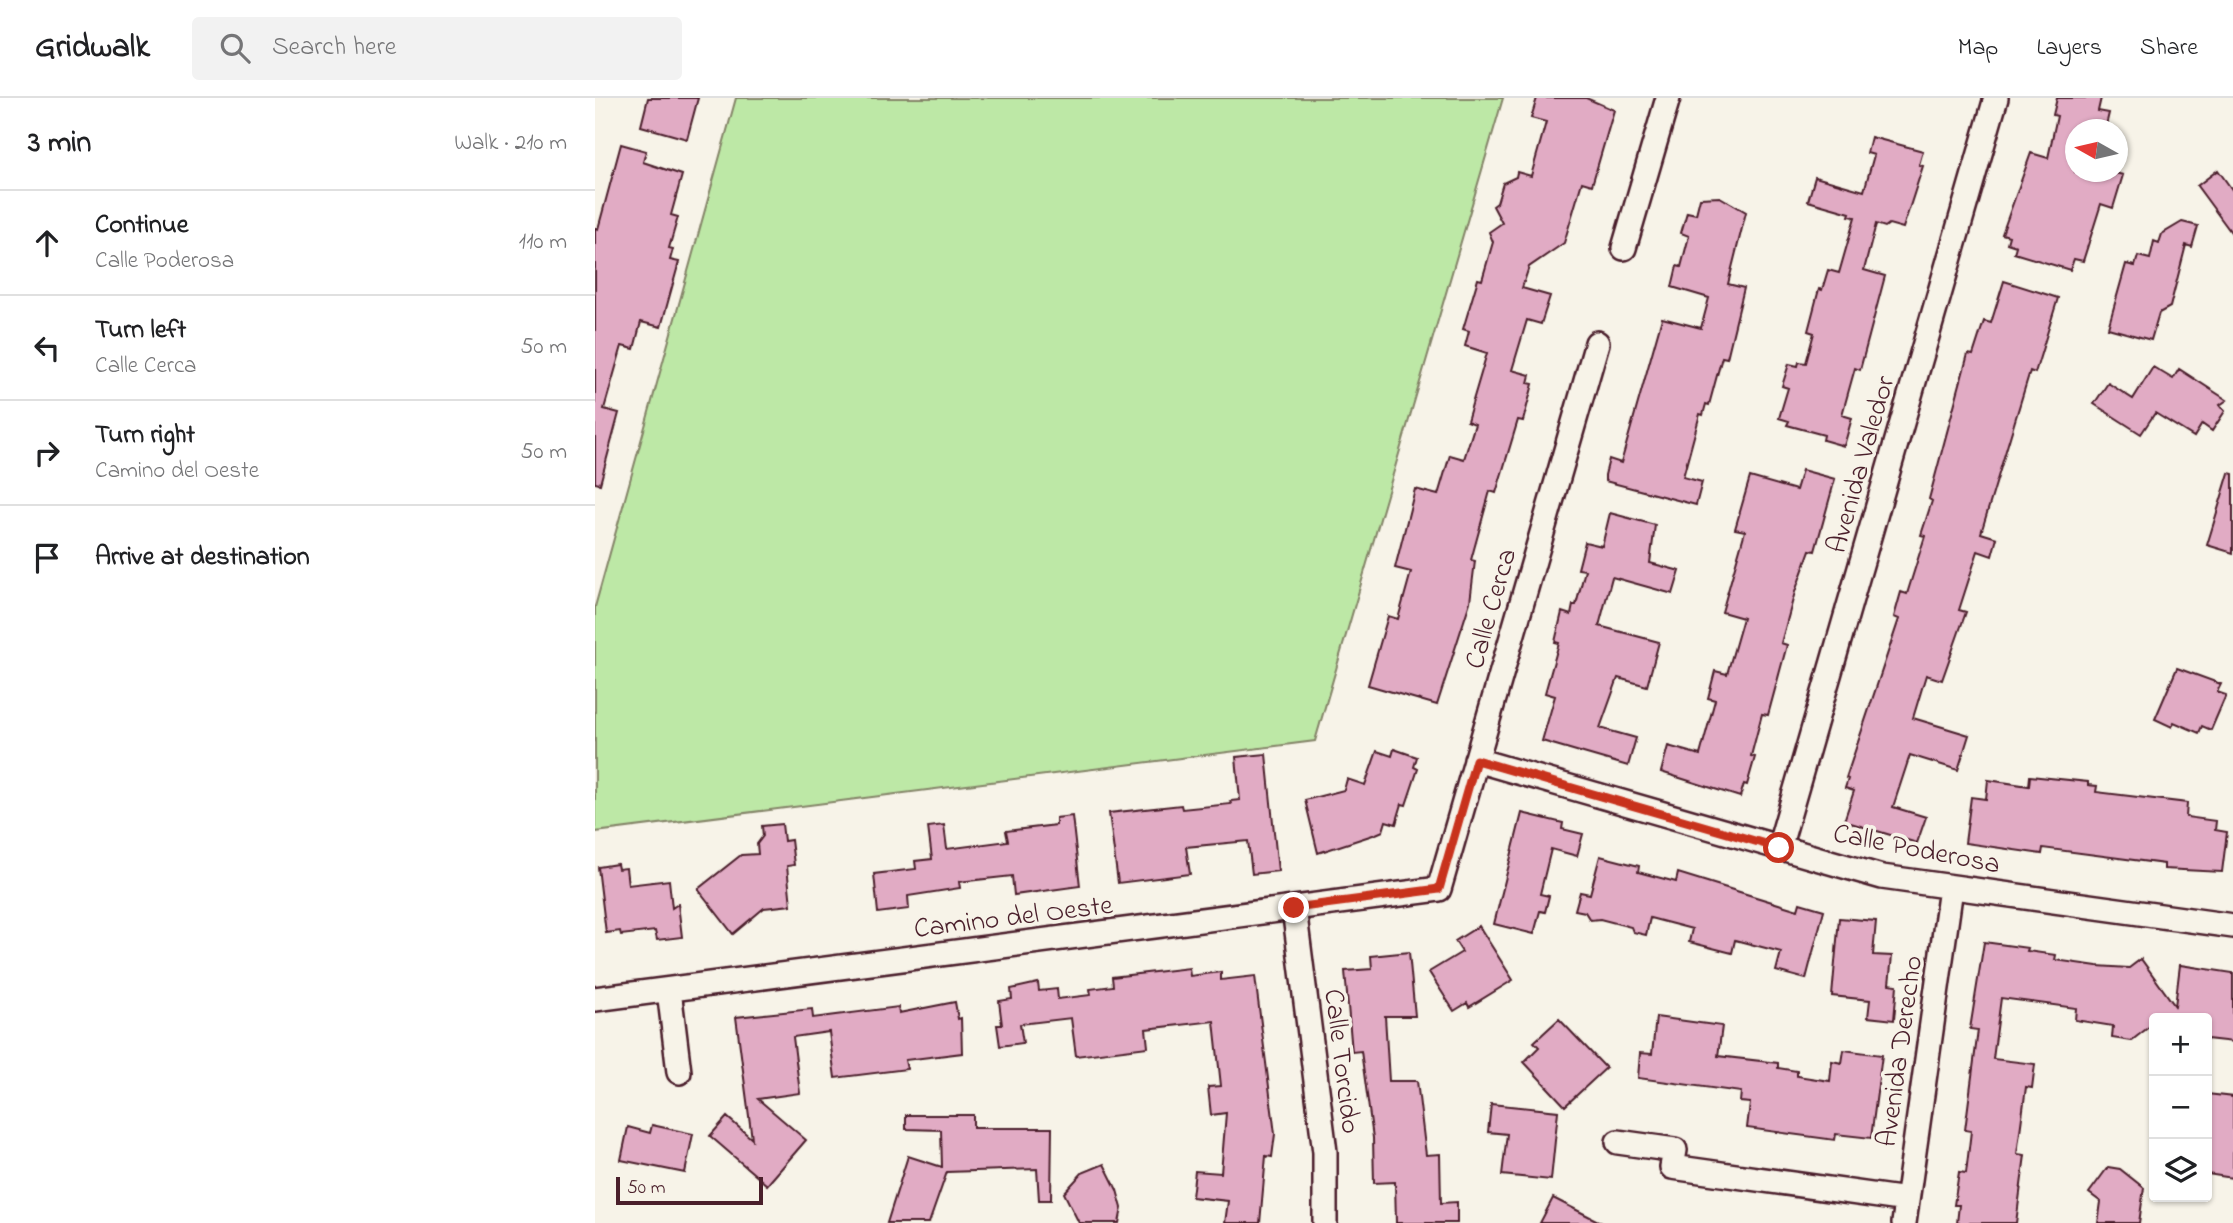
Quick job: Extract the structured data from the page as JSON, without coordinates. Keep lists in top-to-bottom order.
{
  "streets": {
    "street": [
      "Avenida Valedor",
      "Calle Cerca",
      "Calle Poderosa",
      "Camino del Oeste",
      "Avenida Derecho",
      "Calle Torcido"
    ]
  },
  "crossings": [
    ["Avenida Valedor", "Calle Poderosa"],
    ["Calle Cerca", "Calle Poderosa"],
    ["Calle Cerca", "Camino del Oeste"],
    ["Calle Poderosa", "Avenida Derecho"],
    ["Camino del Oeste", "Calle Torcido"]
  ],
  "scale_bar": "50 m",
  "north": "left",
  "page": {
    "header": "Gridwalk",
    "search": "Search here",
    "nav": ["Map", "Layers", "Share"],
    "heading": ["3 min", "Walk · 210 m"],
    "list": [
      ["Continue", "Calle Poderosa", "110 m"],
      ["Turn left", "Calle Cerca", "50 m"],
      ["Turn right", "Camino del Oeste", "50 m"],
      "Arrive at destination"
    ],
    "map_buttons": ["+", "−"],
    "scale": "50 m"
  }
}
